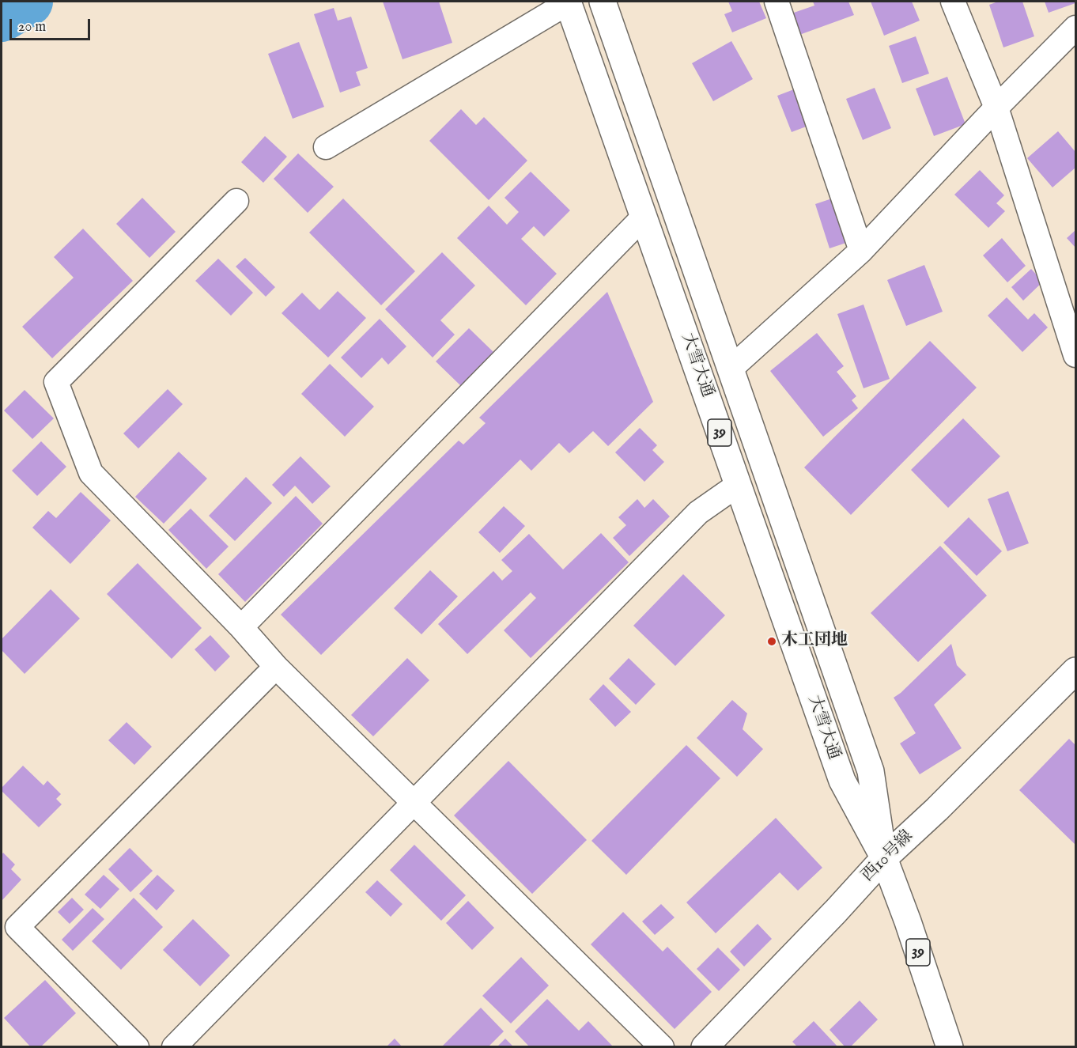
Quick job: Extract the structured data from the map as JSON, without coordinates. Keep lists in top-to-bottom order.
{
  "streets": {
    "main road": ["大雪大通", "39", "西10号線"]
  },
  "crossings": [
    ["大雪大通", "西10号線"]
  ],
  "places": ["木工団地"],
  "scale_bar": "20 m"
}
